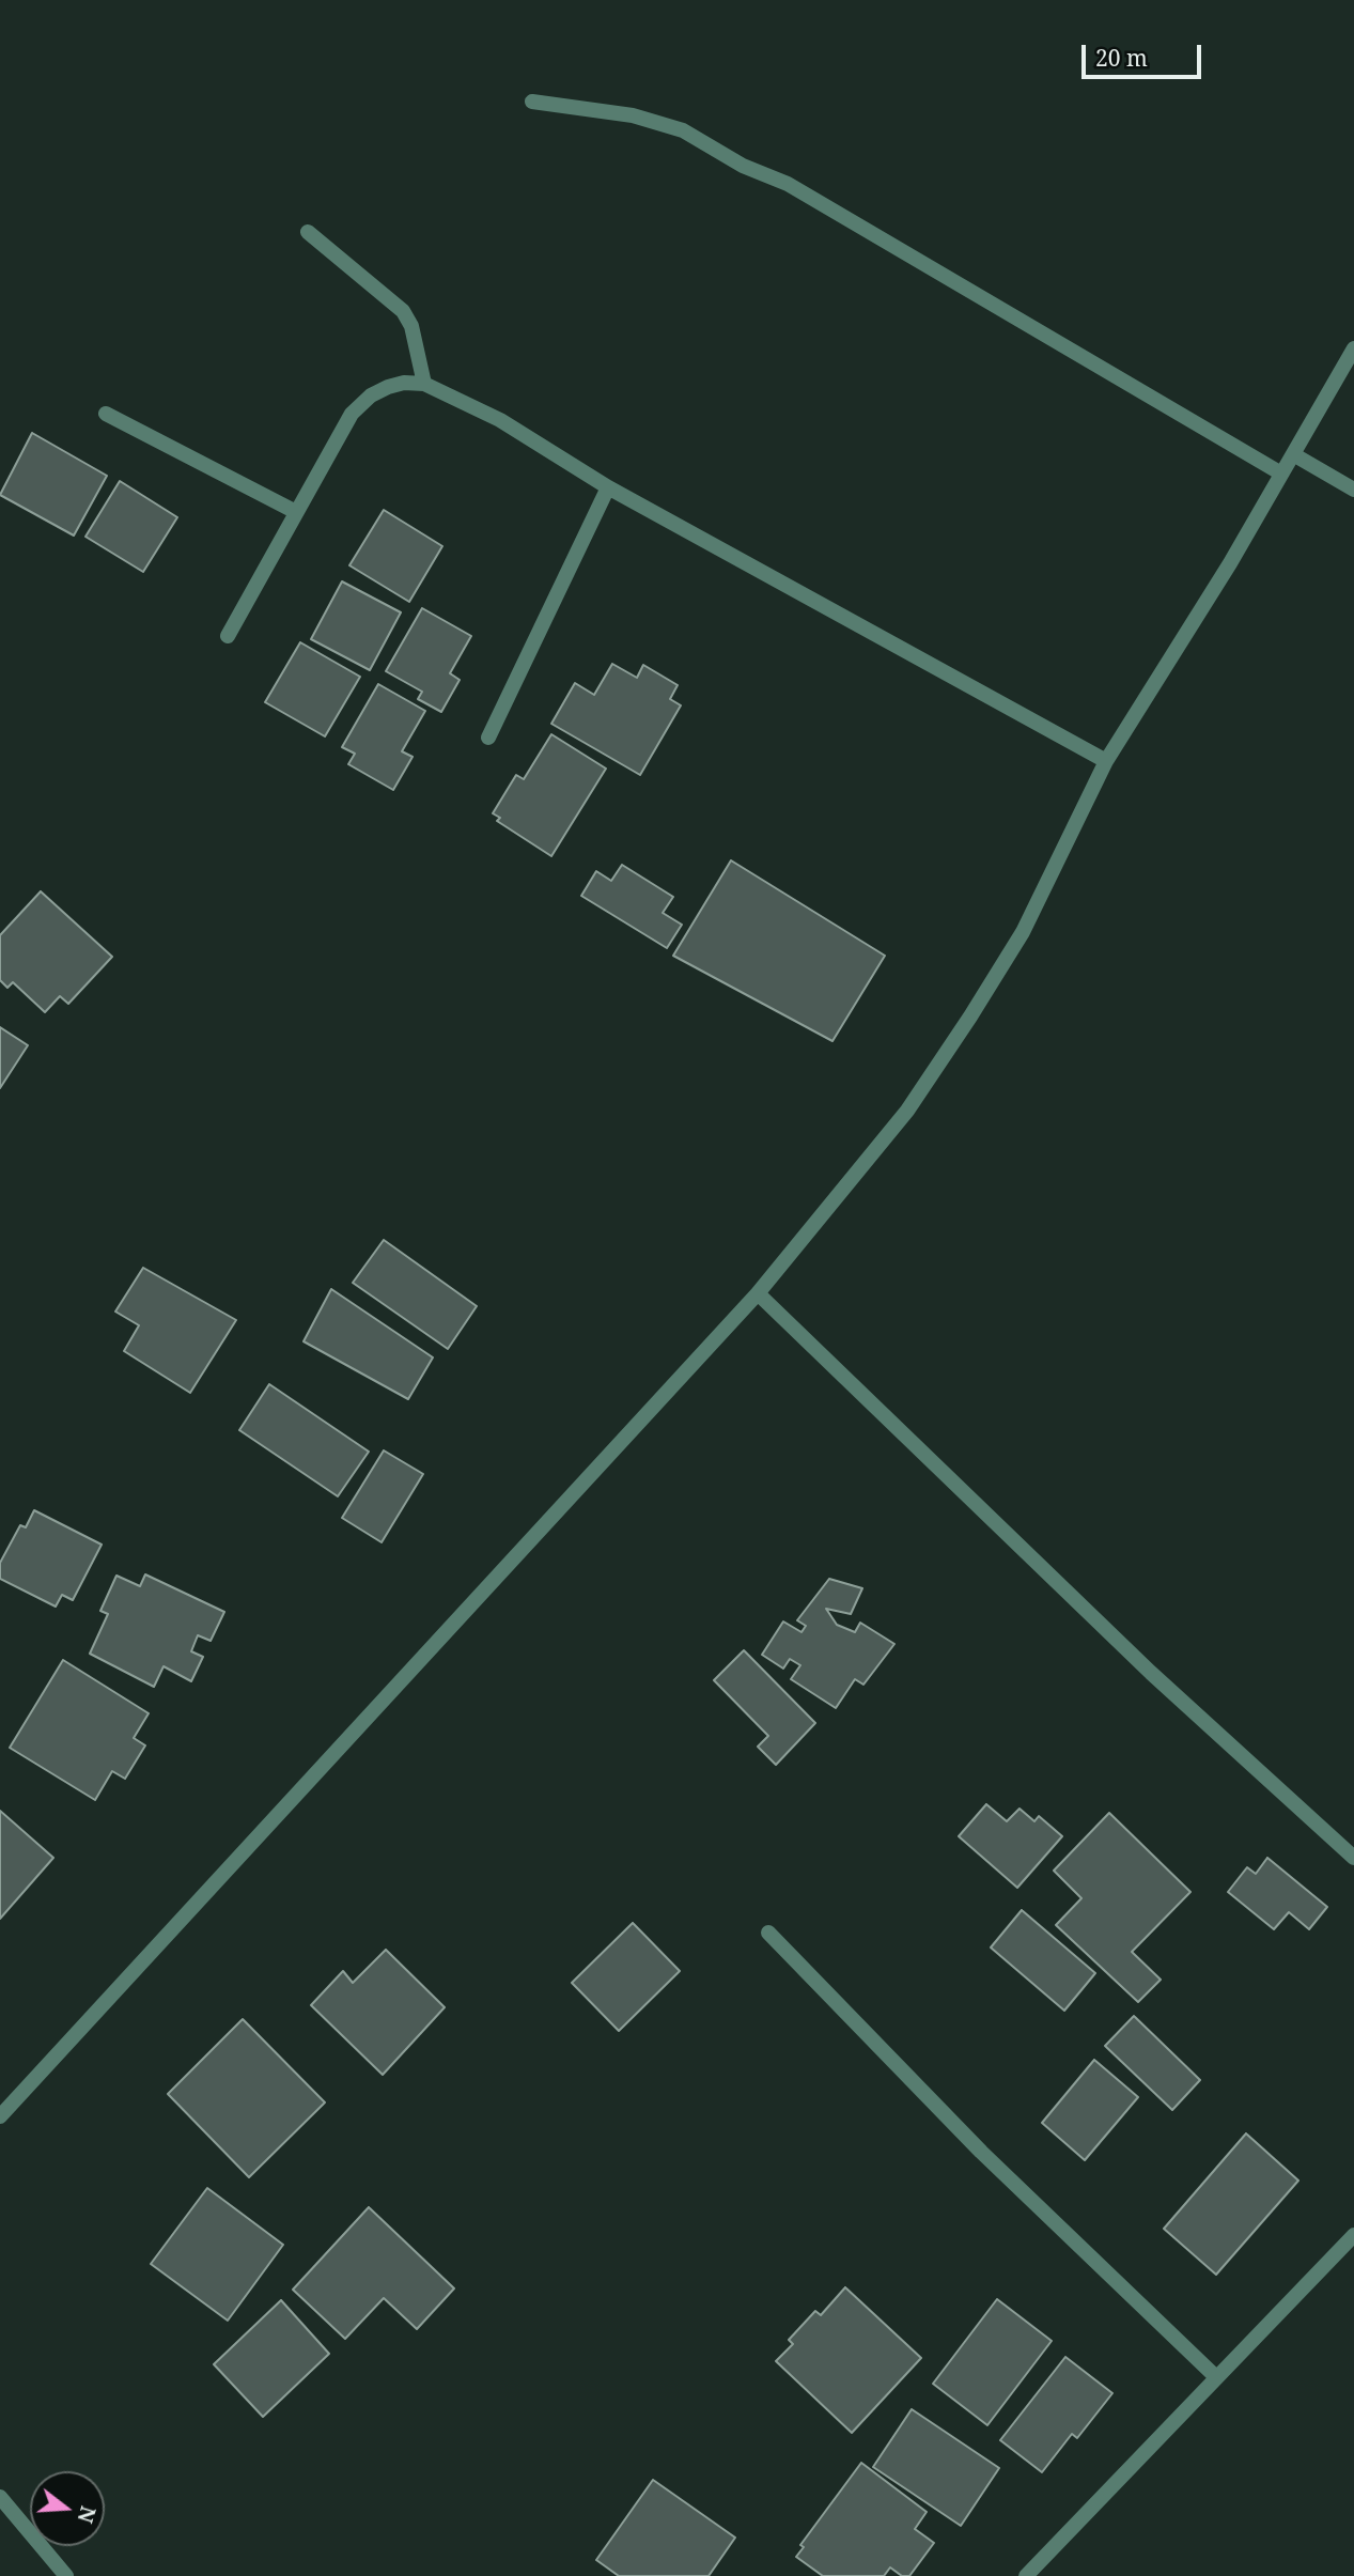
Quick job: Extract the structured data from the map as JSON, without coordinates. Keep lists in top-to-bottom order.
{
  "scale_bar": "20 m",
  "north": "right"
}
